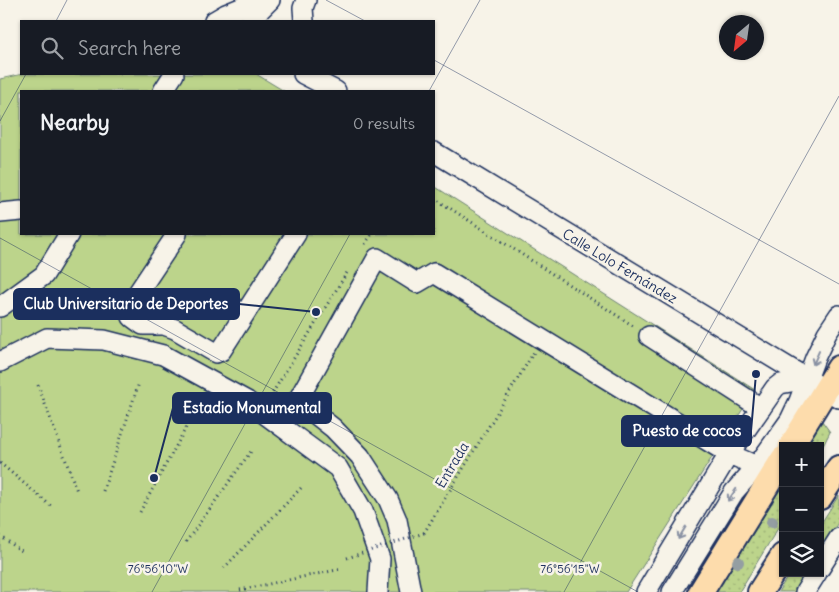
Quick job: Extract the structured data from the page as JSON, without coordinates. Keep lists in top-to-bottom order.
{
  "streets": {
    "street": ["Calle Lolo Fernández"],
    "path": ["Entrada"]
  },
  "places": ["Club Universitario de Deportes", "Puesto de cocos", "Estadio Monumental"],
  "north": "bottom left",
  "page": {
    "search": "Search here",
    "heading": ["Nearby", "0 results"],
    "map_buttons": ["+", "−"]
  },
  "coordinates": ["76°56'10\"W", "76°56'15\"W"]
}
